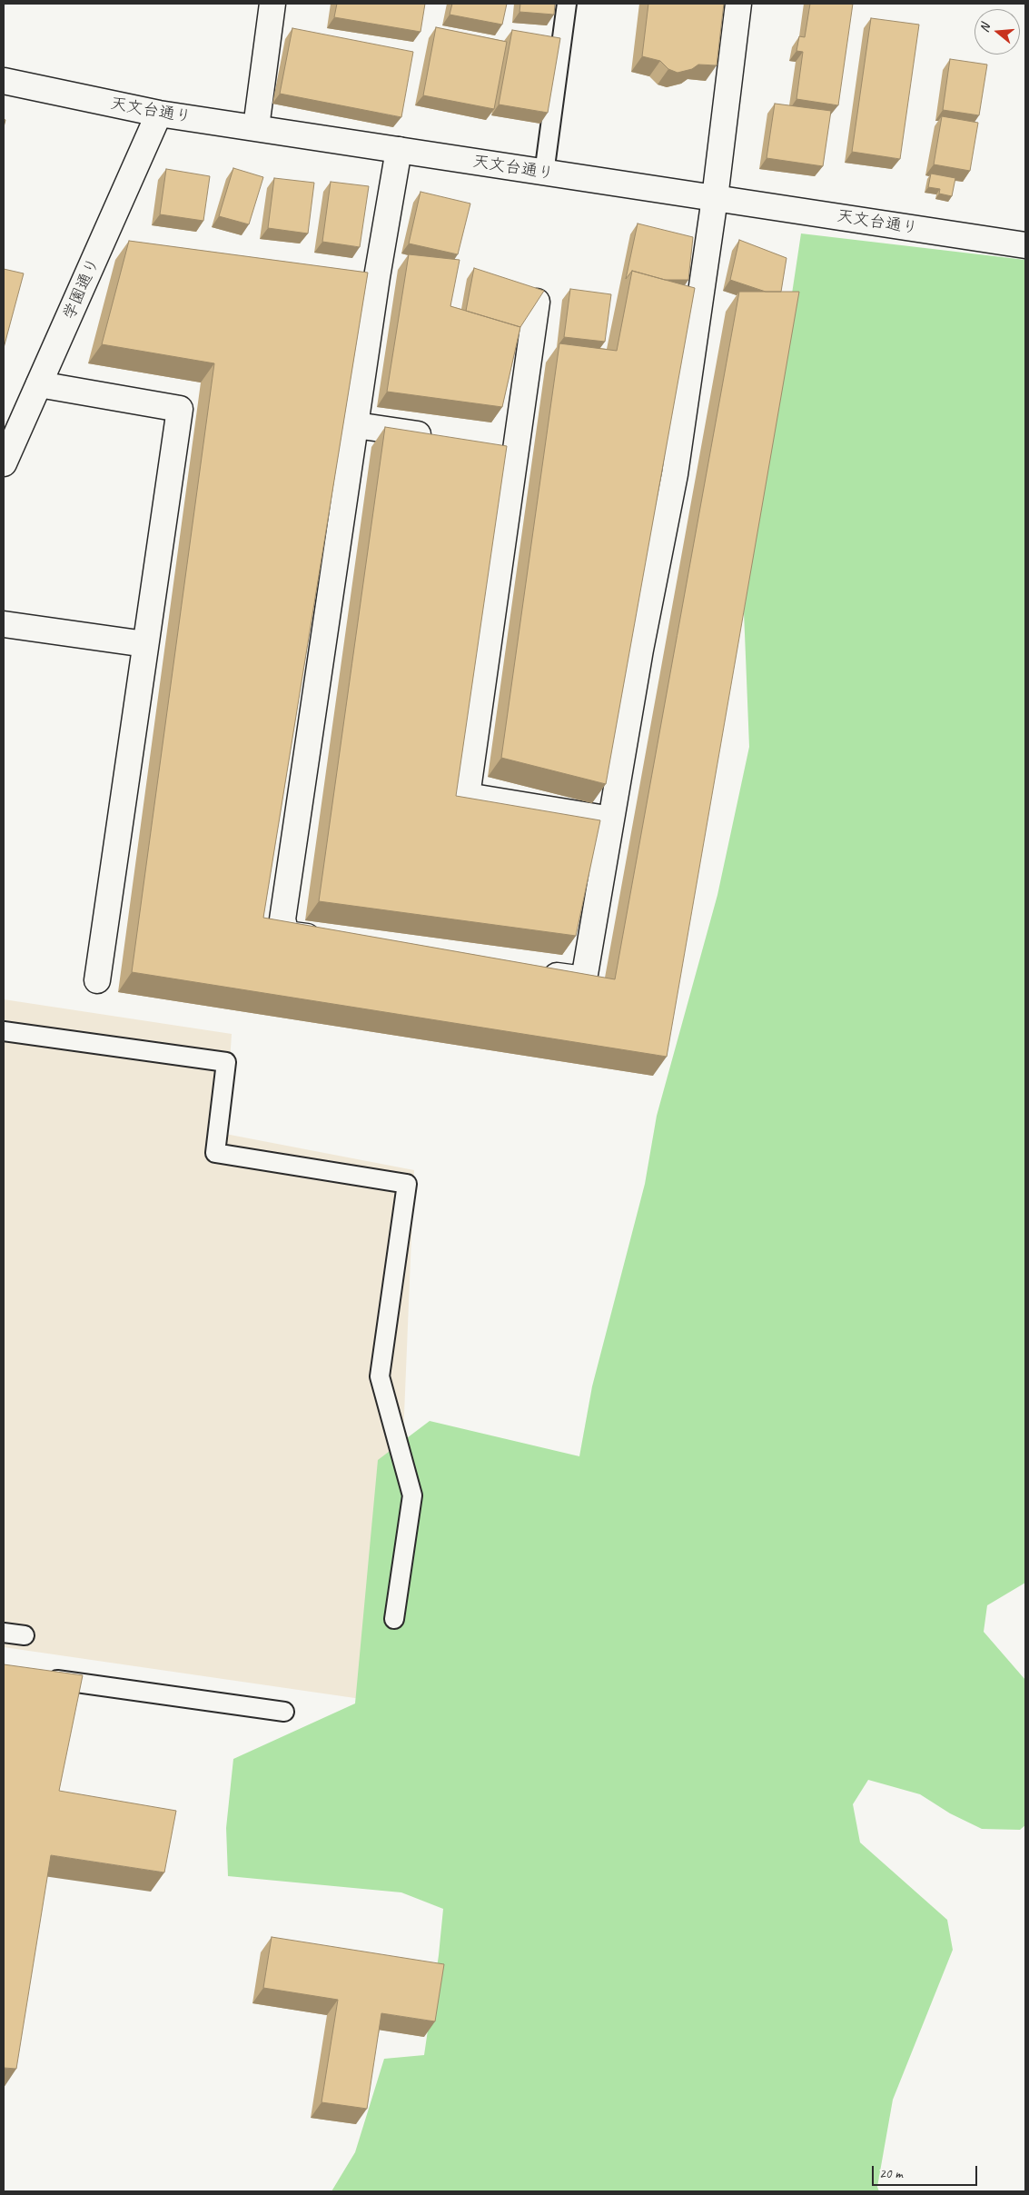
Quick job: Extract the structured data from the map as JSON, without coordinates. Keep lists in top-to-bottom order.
{
  "streets": {
    "street": ["天文台通り", "学園通り"]
  },
  "crossings": [
    ["天文台通り", "学園通り"]
  ],
  "scale_bar": "20 m",
  "north": "left"
}
